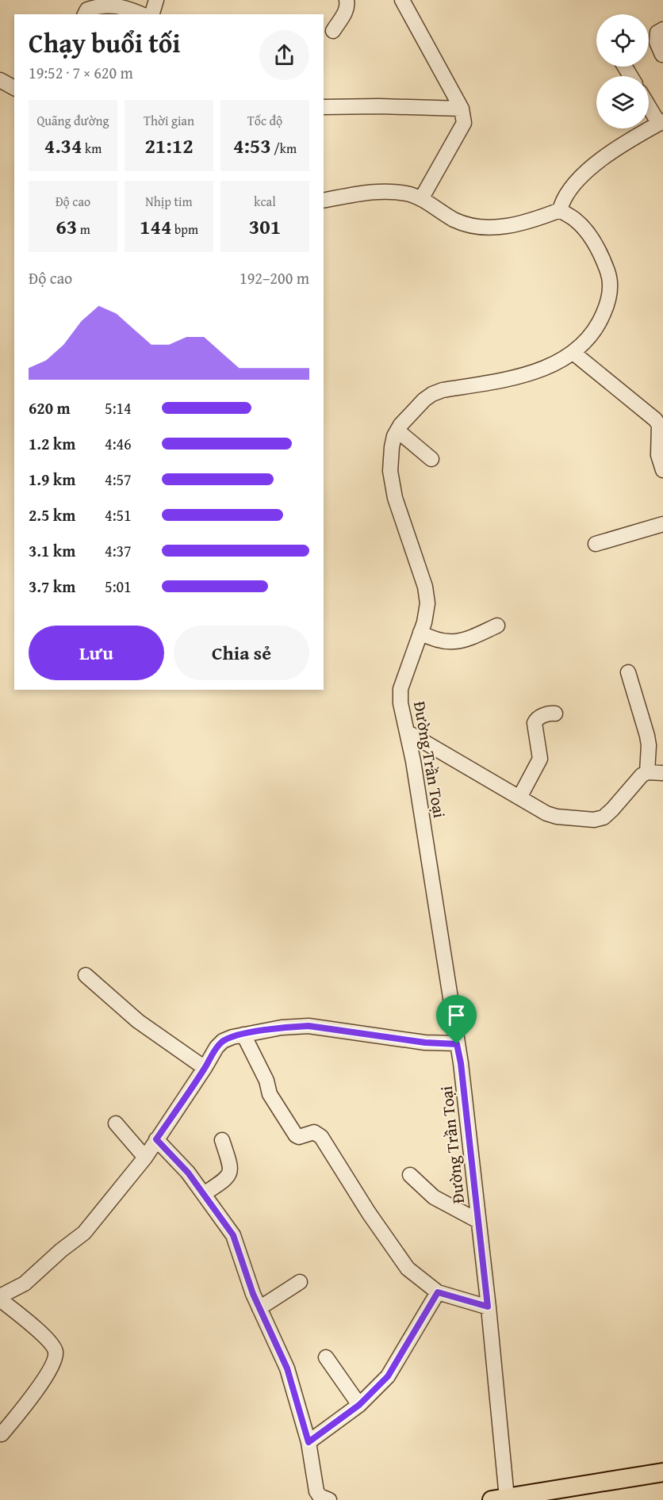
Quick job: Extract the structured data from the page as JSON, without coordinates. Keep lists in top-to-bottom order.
{
  "streets": {
    "street": ["Đường Trần Toại"]
  },
  "page": {
    "heading": ["Chạy buổi tối", "19:52 · 7 × 620 m"],
    "stats": [
      ["Quãng đường", "4.34 km"],
      ["Thời gian", "21:12"],
      ["Tốc độ", "4:53 /km"],
      ["Độ cao", "63 m"],
      ["Nhịp tim", "144 bpm"],
      ["kcal", "301"]
    ],
    "chart": ["Độ cao", "192–200 m"],
    "list": [
      {
        "name": "620 m",
        "note": "5:14"
      },
      {
        "name": "1.2 km",
        "note": "4:46"
      },
      {
        "name": "1.9 km",
        "note": "4:57"
      },
      {
        "name": "2.5 km",
        "note": "4:51"
      },
      {
        "name": "3.1 km",
        "note": "4:37"
      },
      {
        "name": "3.7 km",
        "note": "5:01"
      }
    ],
    "buttons": ["Lưu", "Chia sẻ"]
  }
}
